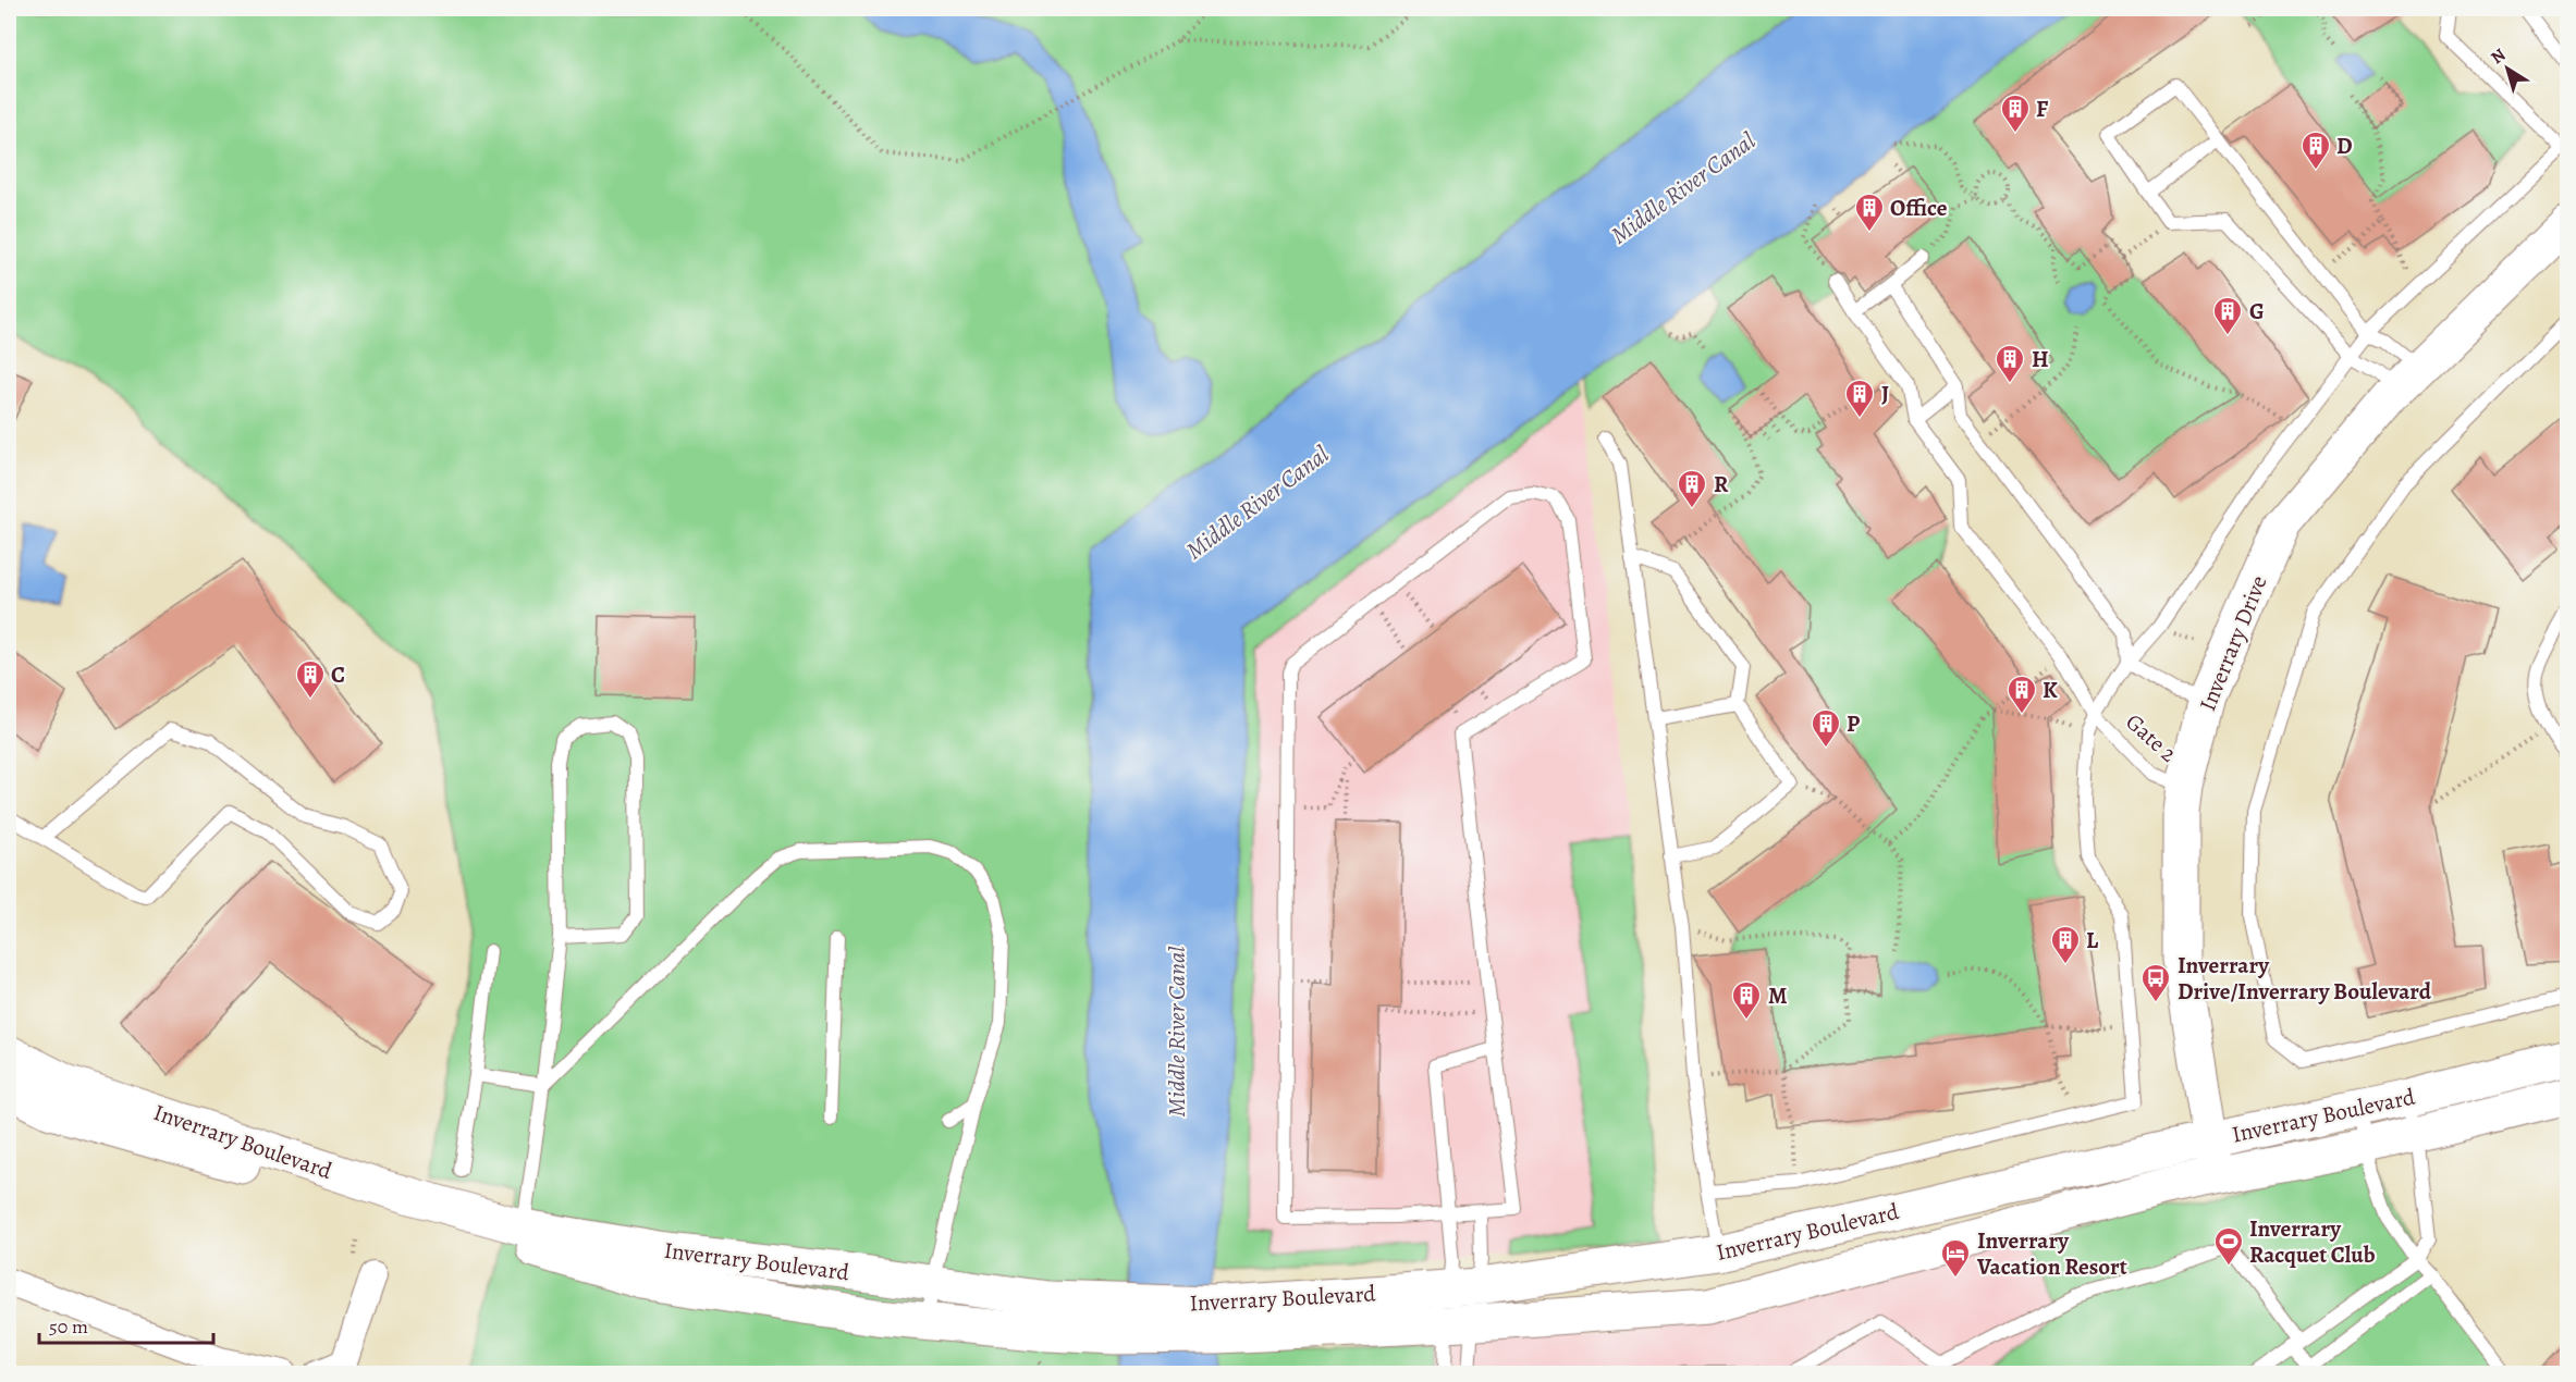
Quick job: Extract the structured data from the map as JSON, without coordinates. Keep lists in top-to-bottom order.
{
  "streets": {
    "street": ["Inverrary Drive", "Inverrary Boulevard"],
    "lane": ["Gate 2"]
  },
  "crossings": [
    ["Inverrary Drive", "Gate 2"],
    ["Inverrary Drive", "Inverrary Boulevard"]
  ],
  "water": ["Middle River Canal"],
  "places": {
    "building": [
      "F",
      "D",
      "Office",
      "G",
      "H",
      "J",
      "R",
      "C",
      "K",
      "P",
      "L",
      "M"
    ],
    "bus stop": ["Inverrary Drive/Inverrary Boulevard"],
    "sports": ["Inverrary Racquet Club"],
    "hotel": ["Inverrary Vacation Resort"]
  },
  "scale_bar": "50 m",
  "north": "top left"
}
